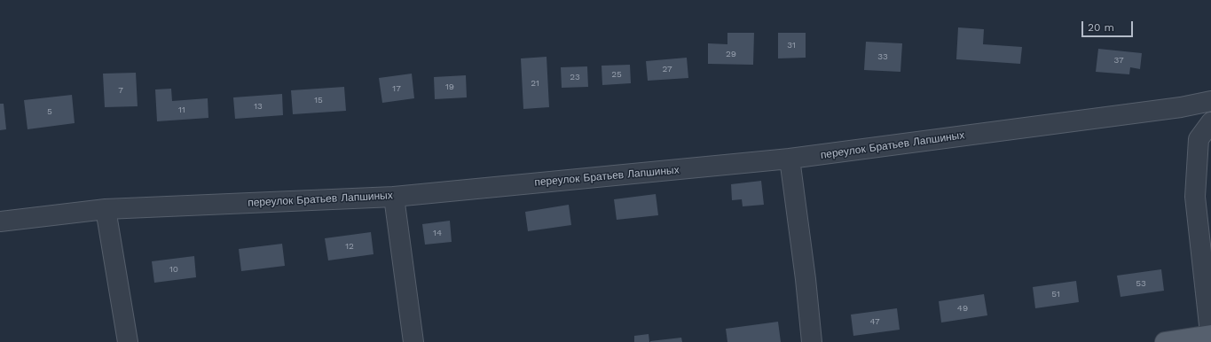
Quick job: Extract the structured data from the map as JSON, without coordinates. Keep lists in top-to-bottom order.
{
  "streets": {
    "street": ["переулок Братьев Лапшиных"]
  },
  "house_numbers": [
    "31",
    "29",
    "33",
    "37",
    "27",
    "25",
    "23",
    "21",
    "19",
    "17",
    "7",
    "15",
    "13",
    "11",
    "5",
    "14",
    "12",
    "10",
    "53",
    "51",
    "49",
    "47"
  ],
  "scale_bar": "20 m"
}
